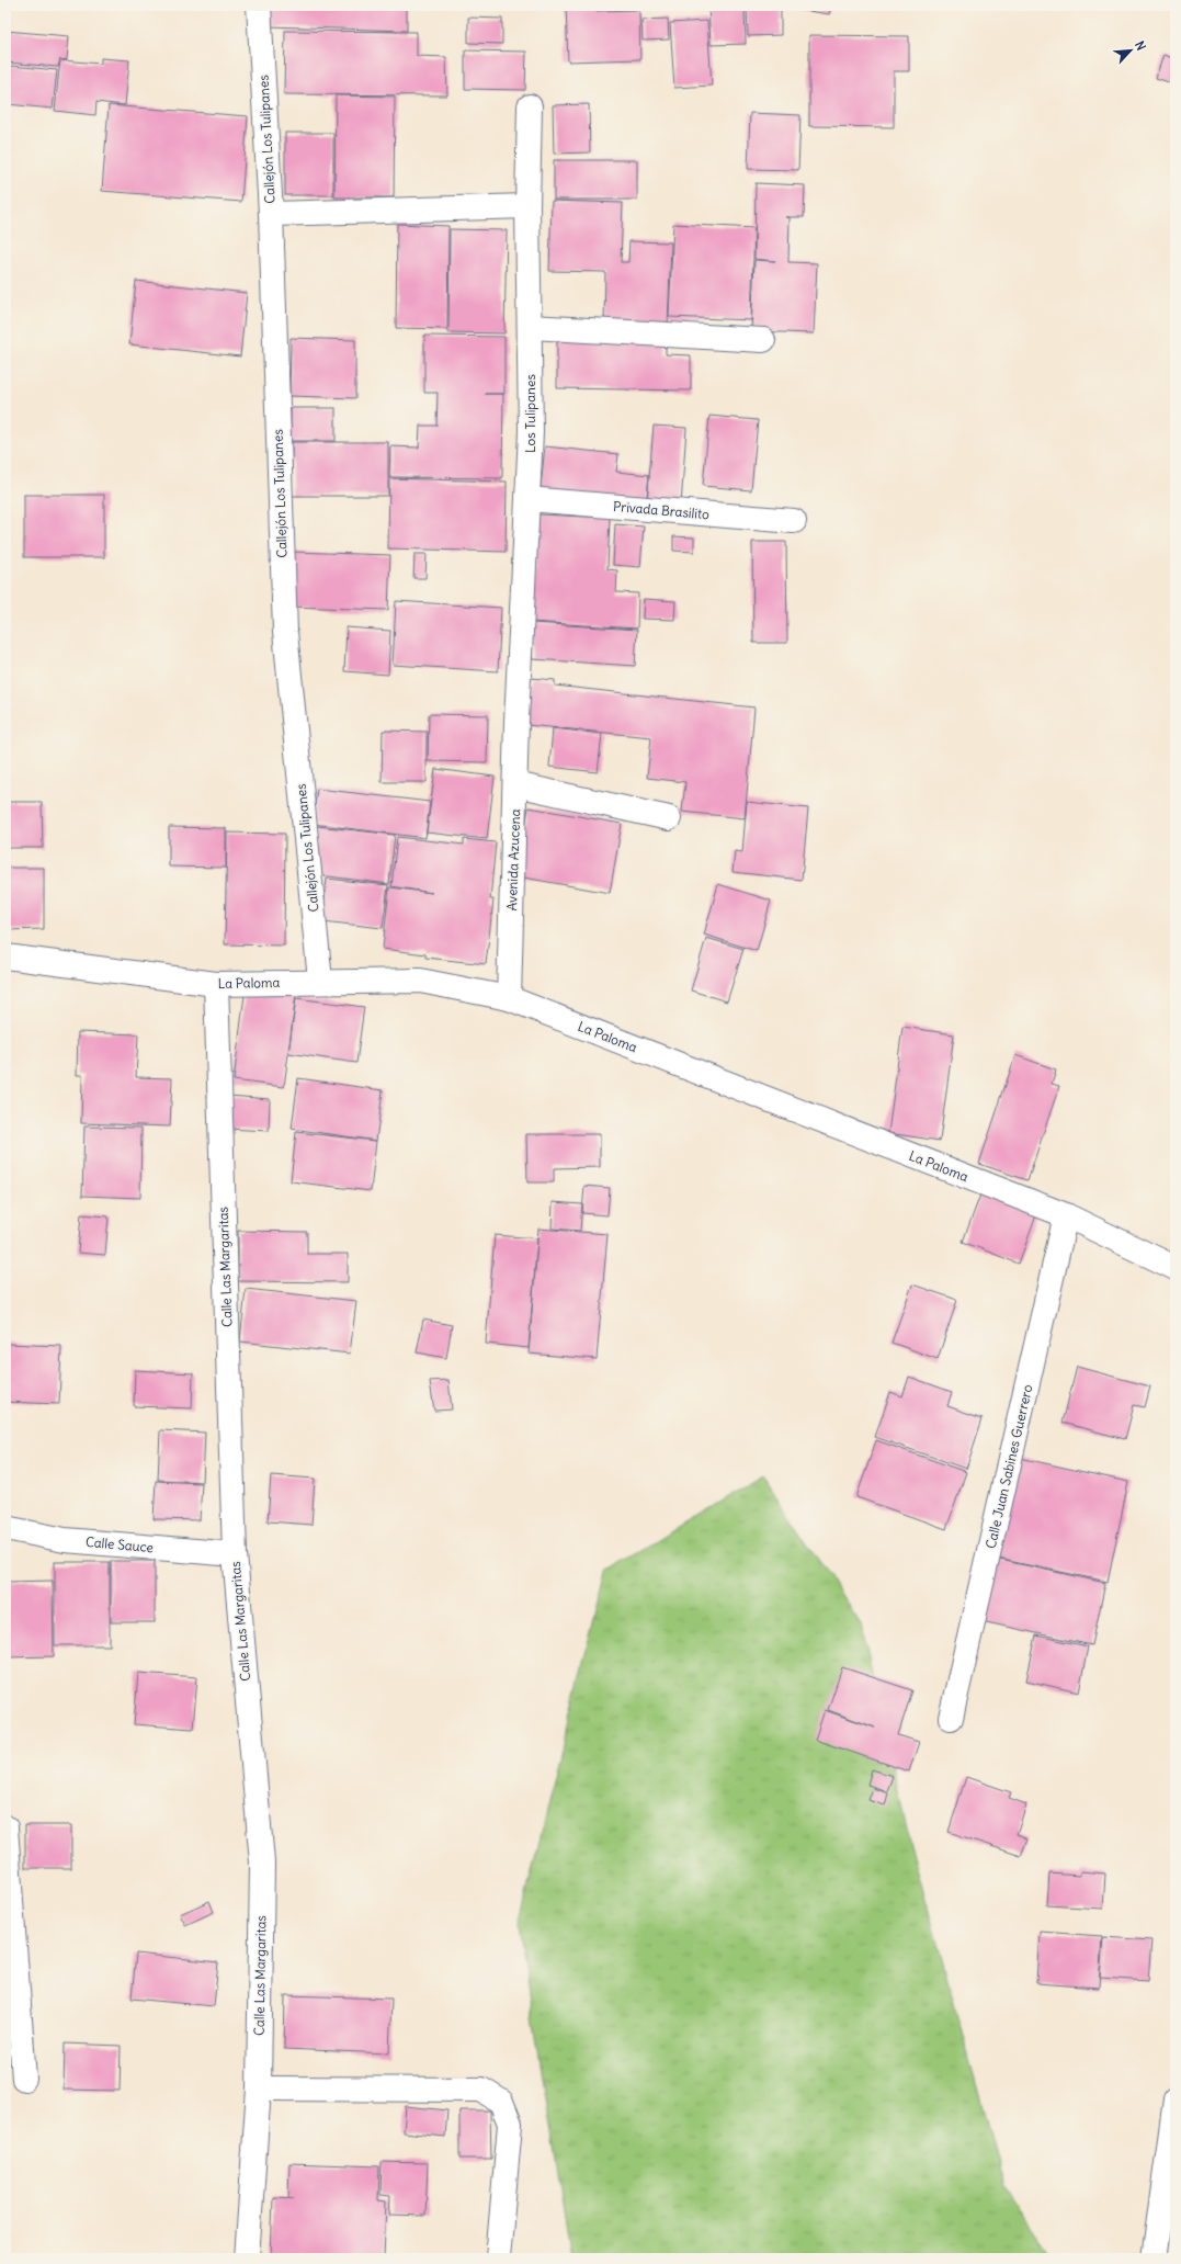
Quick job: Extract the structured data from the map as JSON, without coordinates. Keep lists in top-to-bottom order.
{
  "streets": {
    "street": [
      "Callejón Los Tulipanes",
      "Los Tulipanes",
      "Privada Brasilito",
      "Avenida Azucena",
      "La Paloma",
      "Calle Las Margaritas",
      "Calle Juan Sabines Guerrero",
      "Calle Sauce"
    ]
  },
  "crossings": [
    ["Callejón Los Tulipanes", "La Paloma"],
    ["Los Tulipanes", "Privada Brasilito"],
    ["Los Tulipanes", "Avenida Azucena"],
    ["Avenida Azucena", "La Paloma"],
    ["La Paloma", "Calle Las Margaritas"],
    ["La Paloma", "Calle Juan Sabines Guerrero"],
    ["Calle Las Margaritas", "Calle Sauce"]
  ],
  "north": "top right"
}
